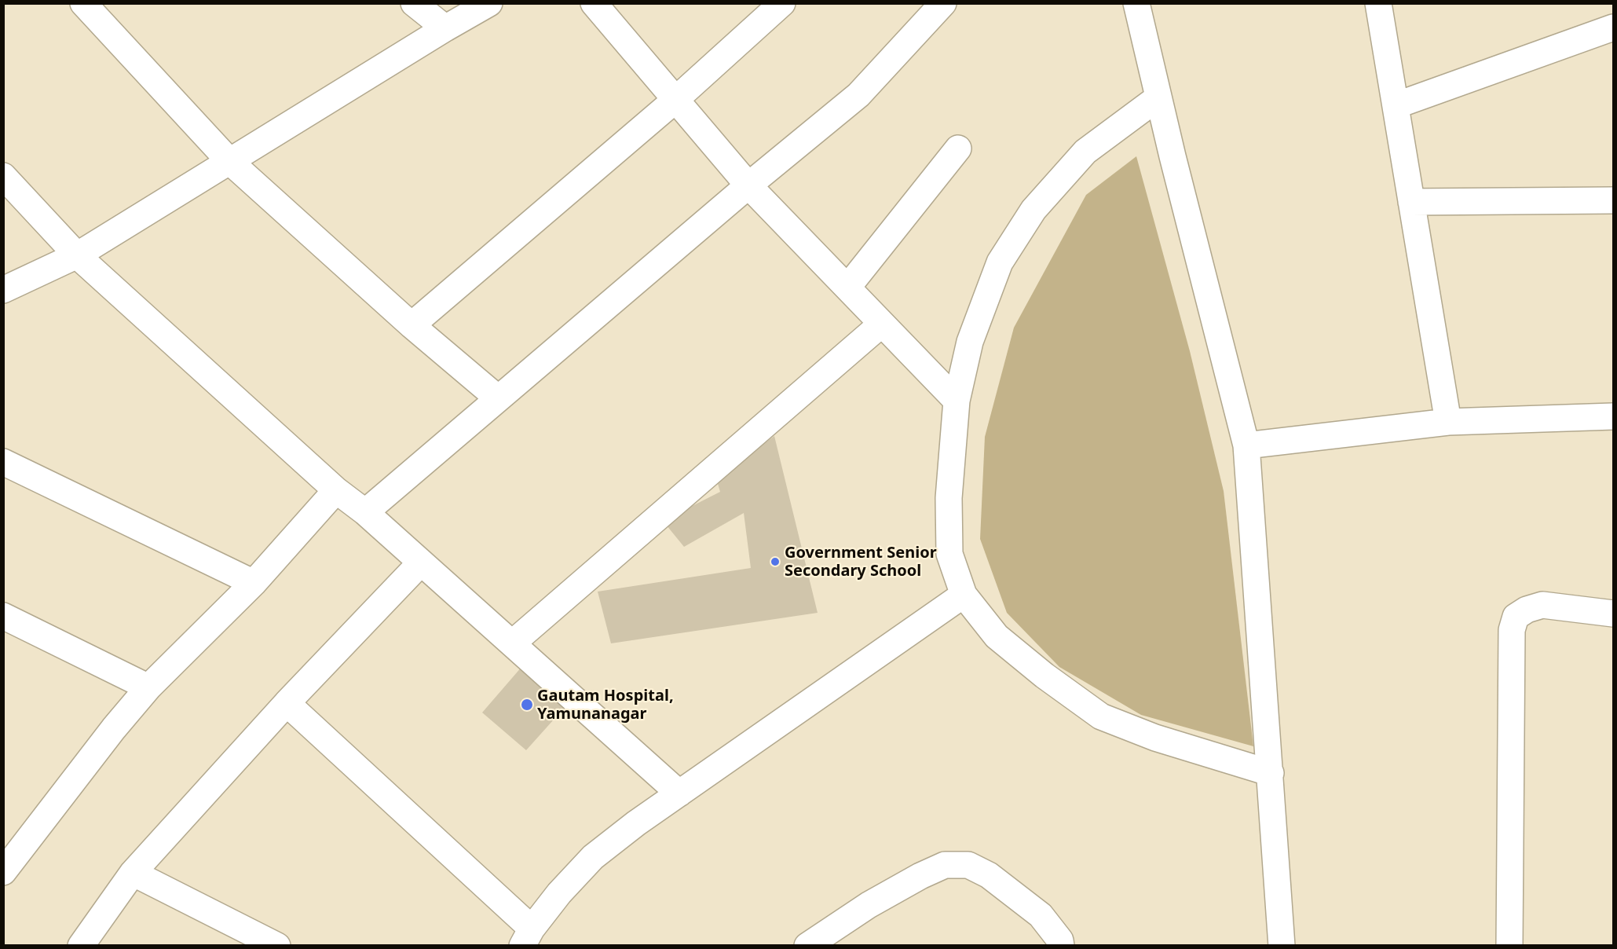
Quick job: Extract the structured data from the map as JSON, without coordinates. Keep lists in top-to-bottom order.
{
  "places": ["Government Senior Secondary School", "Gautam Hospital, Yamunanagar"]
}
